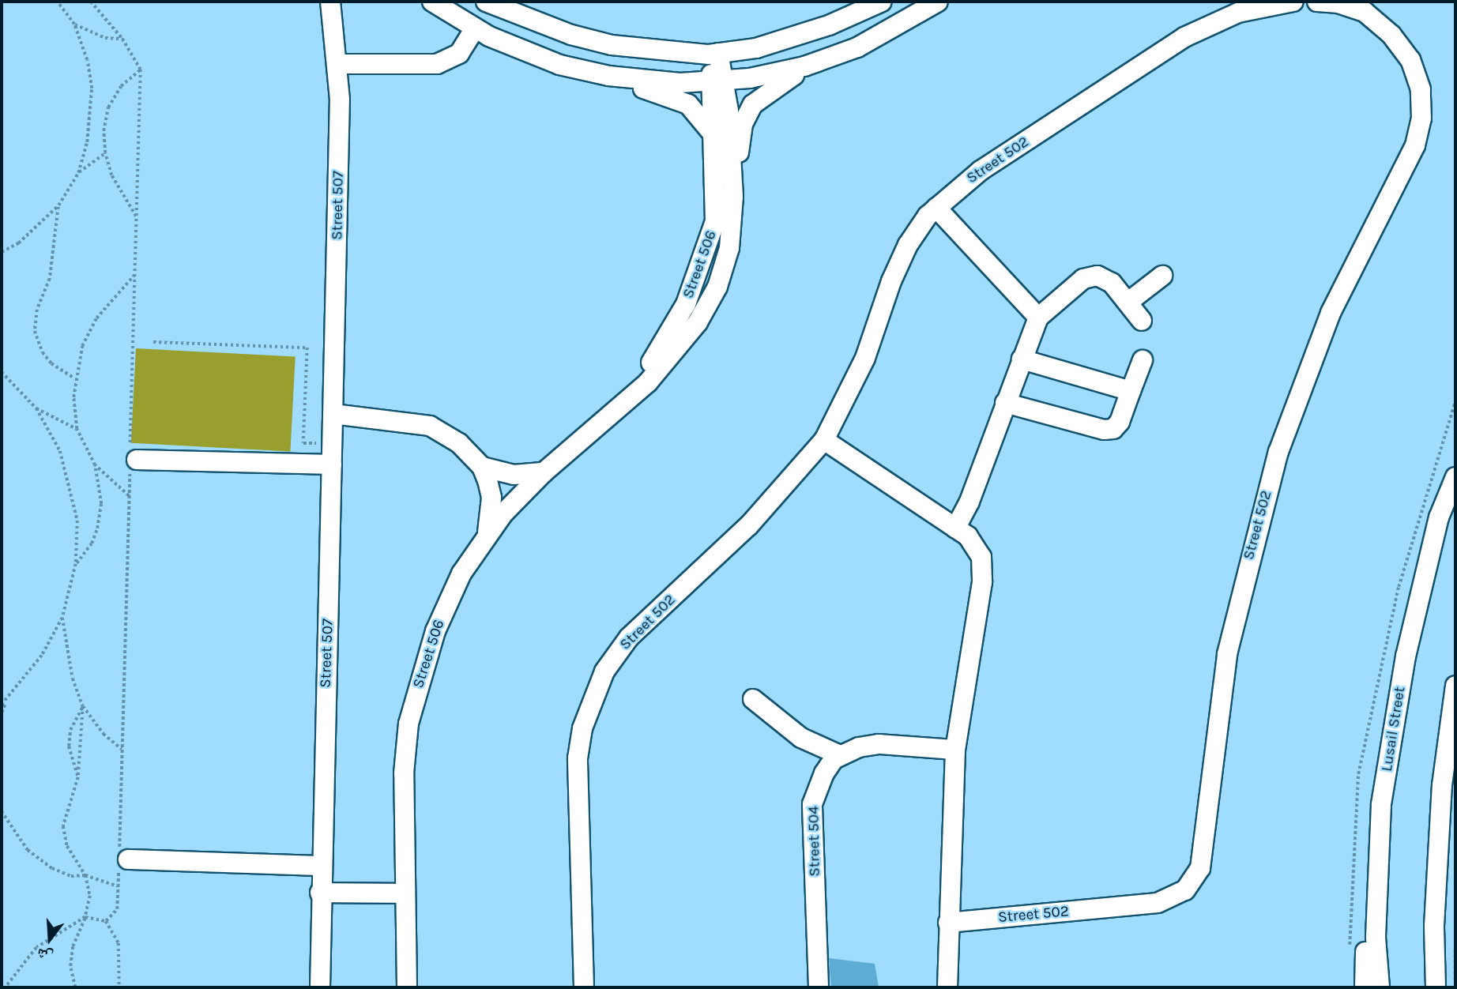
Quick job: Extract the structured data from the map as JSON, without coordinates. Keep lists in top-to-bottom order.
{
  "streets": {
    "street": [
      "Street 502",
      "Street 507",
      "Street 506",
      "Lusail Street",
      "Street 504"
    ]
  },
  "north": "bottom"
}
